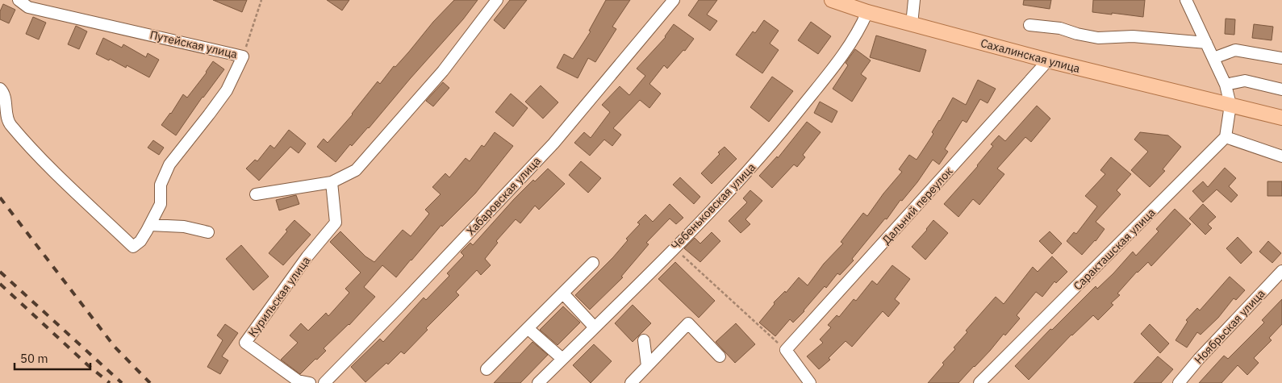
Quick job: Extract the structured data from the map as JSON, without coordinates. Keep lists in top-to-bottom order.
{
  "streets": {
    "main road": ["Сахалинская улица"],
    "street": [
      "Путейская улица",
      "Хабаровская улица",
      "Дальний переулок",
      "Чебеньковская улица",
      "Саракташская улица",
      "Курильская улица",
      "Ноябрьская улица"
    ]
  },
  "crossings": [
    ["Сахалинская улица", "Дальний переулок"],
    ["Сахалинская улица", "Чебеньковская улица"]
  ],
  "scale_bar": "50 m"
}
